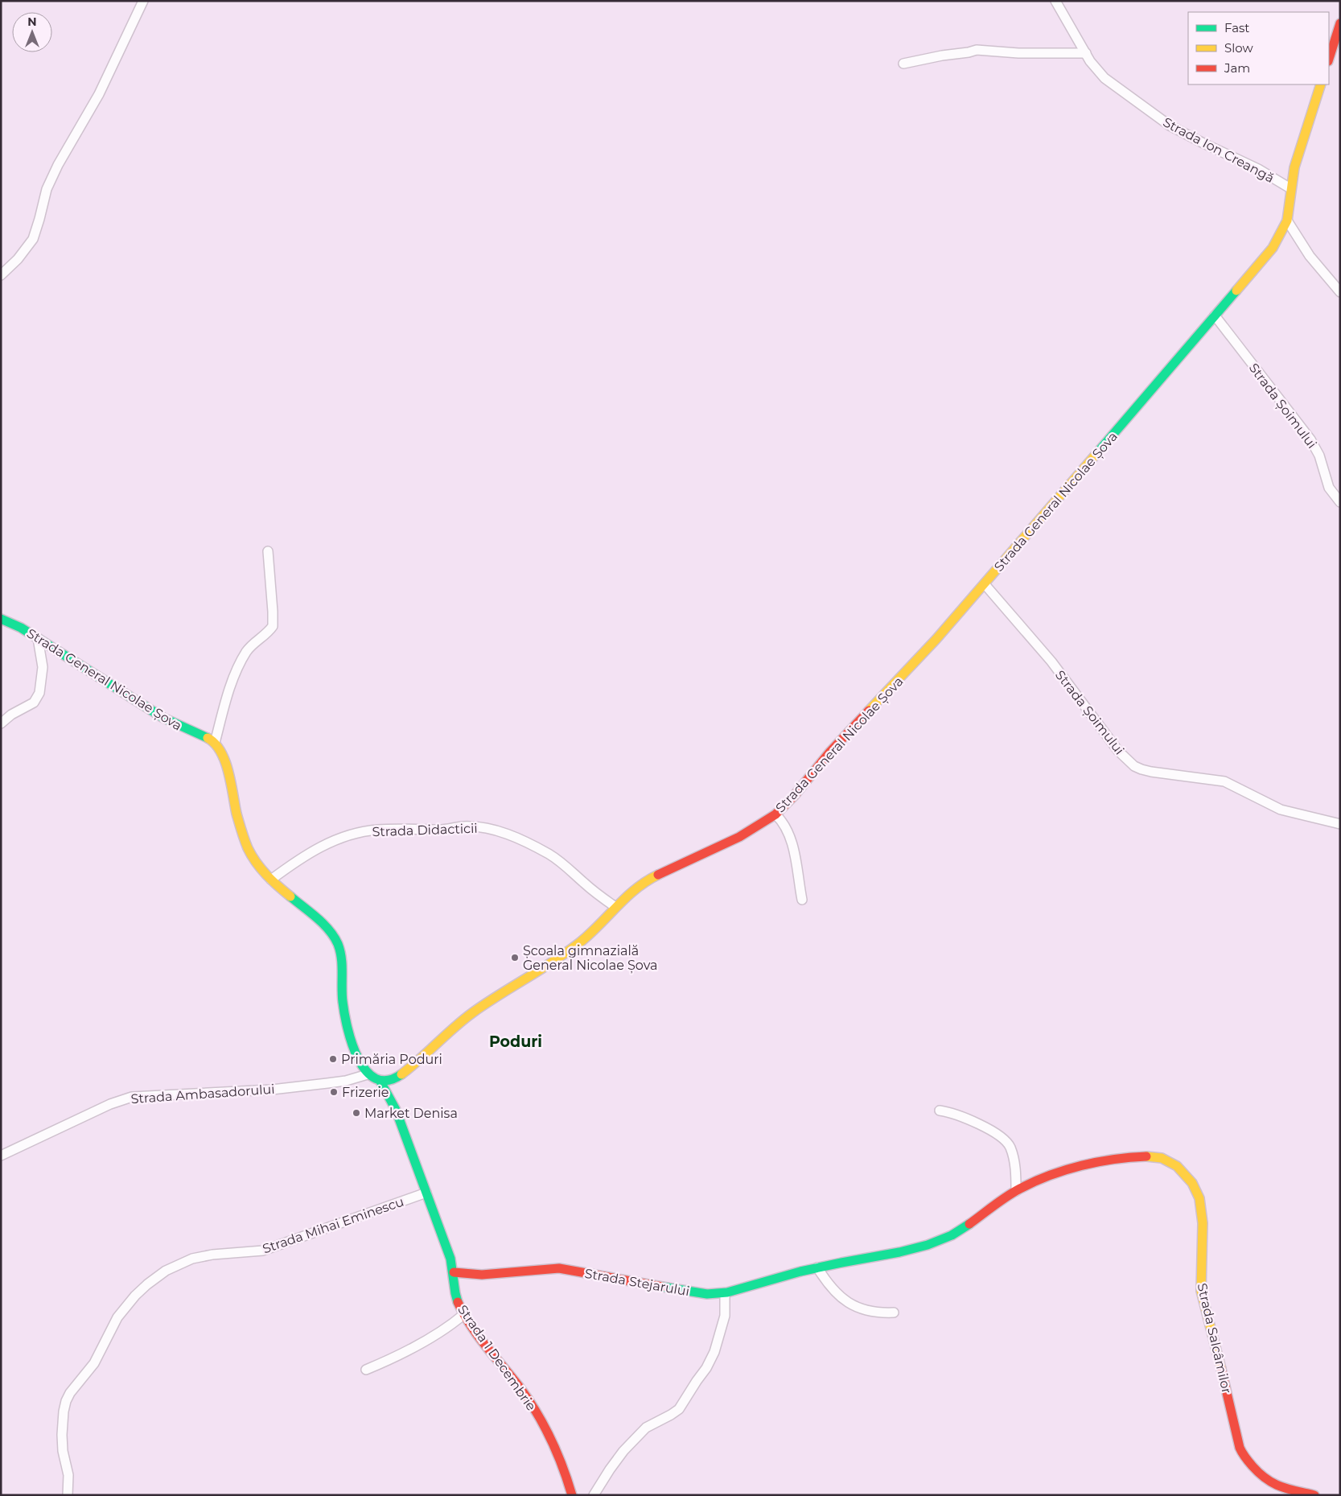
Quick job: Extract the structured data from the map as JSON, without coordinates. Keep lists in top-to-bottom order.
{
  "streets": {
    "main road": [
      "Strada General Nicolae Șova",
      "Strada Stejarului",
      "Strada Salcâmilor",
      "Strada 1 Decembrie"
    ],
    "street": [
      "Strada Ion Creangă",
      "Strada Șoimului",
      "Strada Didacticii",
      "Strada Ambasadorului",
      "Strada Mihai Eminescu"
    ]
  },
  "crossings": [
    ["Strada Ion Creangă", "Strada General Nicolae Șova"],
    ["Strada Șoimului", "Strada General Nicolae Șova"],
    ["Strada General Nicolae Șova", "Strada Didacticii"],
    ["Strada General Nicolae Șova", "Strada 1 Decembrie"],
    ["Strada Mihai Eminescu", "Strada 1 Decembrie"],
    ["Strada Stejarului", "Strada Salcâmilor"],
    ["Strada Stejarului", "Strada 1 Decembrie"]
  ],
  "districts": ["Poduri"],
  "places": [
    "Școala gimnazială General Nicolae Șova",
    "Primăria Poduri",
    "Frizerie",
    "Market Denisa"
  ],
  "legend": ["Fast", "Slow", "Jam"],
  "north": "top"
}
